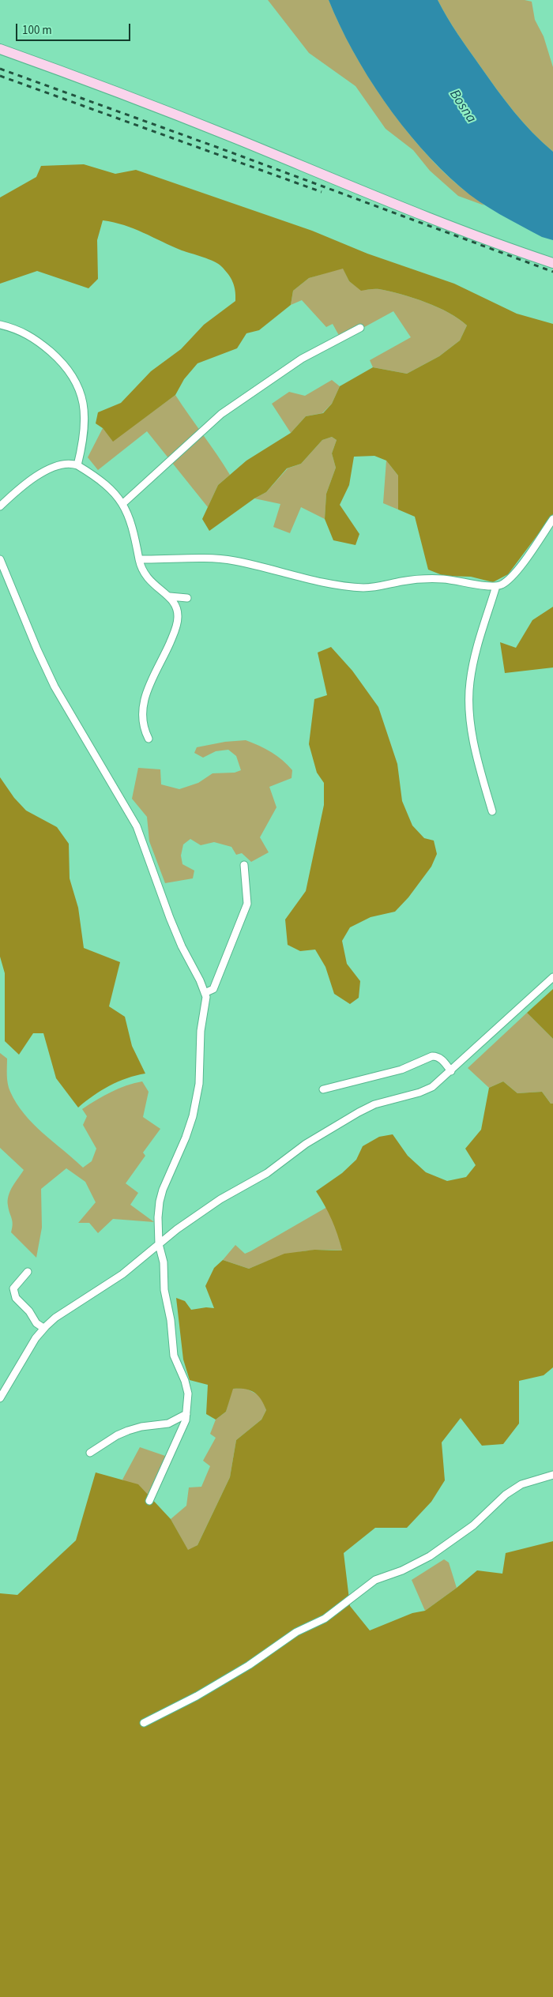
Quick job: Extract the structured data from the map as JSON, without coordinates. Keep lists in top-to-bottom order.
{
  "water": ["Bosna"],
  "scale_bar": "100 m"
}
